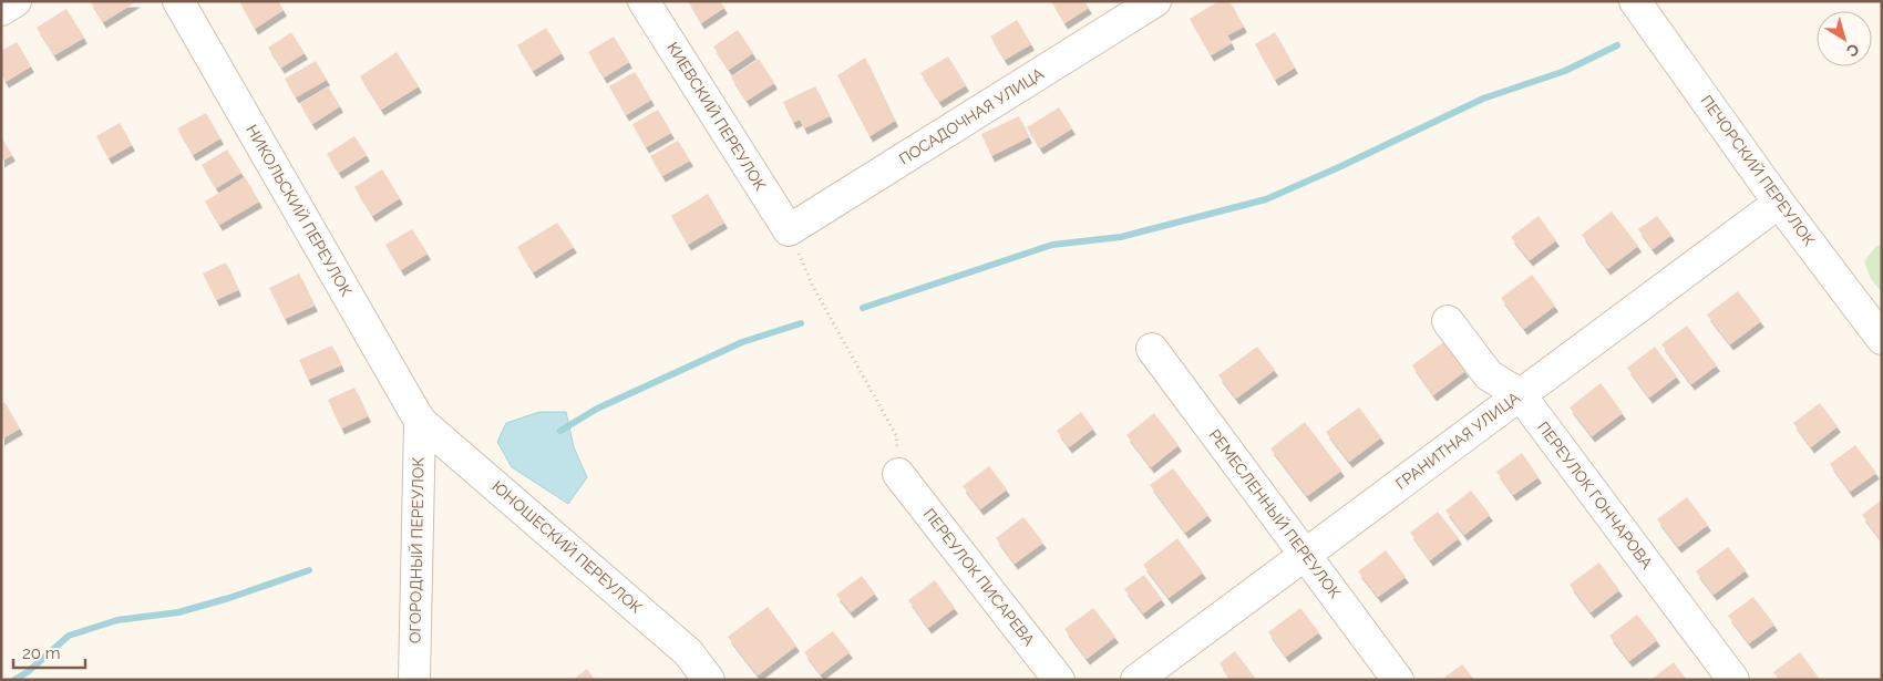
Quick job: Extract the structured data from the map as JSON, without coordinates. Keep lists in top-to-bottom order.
{
  "streets": {
    "street": [
      "КИЕВСКИЙ ПЕРЕУЛОК",
      "ПОСАДОЧНАЯ УЛИЦА",
      "ПЕЧОРСКИЙ ПЕРЕУЛОК",
      "НИКОЛЬСКИЙ ПЕРЕУЛОК",
      "ГРАНИТНАЯ УЛИЦА",
      "ПЕРЕУЛОК ГОНЧАРОВА",
      "РЕМЕСЛЕННЫЙ ПЕРЕУЛОК",
      "ЮНОШЕСКИЙ ПЕРЕУЛОК",
      "ОГОРОДНЫЙ ПЕРЕУЛОК",
      "ПЕРЕУЛОК ПИСАРЕВА"
    ]
  },
  "crossings": [
    ["КИЕВСКИЙ ПЕРЕУЛОК", "ПОСАДОЧНАЯ УЛИЦА"],
    ["ПЕЧОРСКИЙ ПЕРЕУЛОК", "ГРАНИТНАЯ УЛИЦА"],
    ["НИКОЛЬСКИЙ ПЕРЕУЛОК", "ЮНОШЕСКИЙ ПЕРЕУЛОК"],
    ["НИКОЛЬСКИЙ ПЕРЕУЛОК", "ОГОРОДНЫЙ ПЕРЕУЛОК"],
    ["ГРАНИТНАЯ УЛИЦА", "ПЕРЕУЛОК ГОНЧАРОВА"],
    ["ГРАНИТНАЯ УЛИЦА", "РЕМЕСЛЕННЫЙ ПЕРЕУЛОК"],
    ["ЮНОШЕСКИЙ ПЕРЕУЛОК", "ОГОРОДНЫЙ ПЕРЕУЛОК"]
  ],
  "scale_bar": "20 m",
  "north": "bottom right"
}
